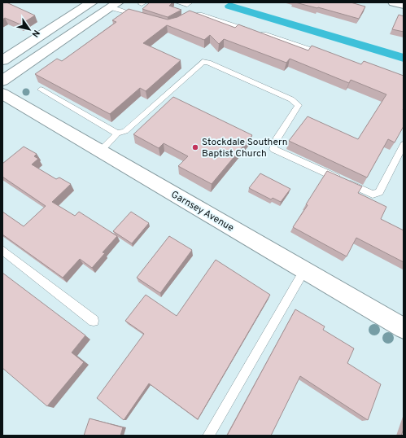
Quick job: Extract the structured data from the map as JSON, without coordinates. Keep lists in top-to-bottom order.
{
  "streets": {
    "main road": ["Garnsey Avenue"]
  },
  "places": ["Stockdale Southern Baptist Church"],
  "north": "bottom right"
}
